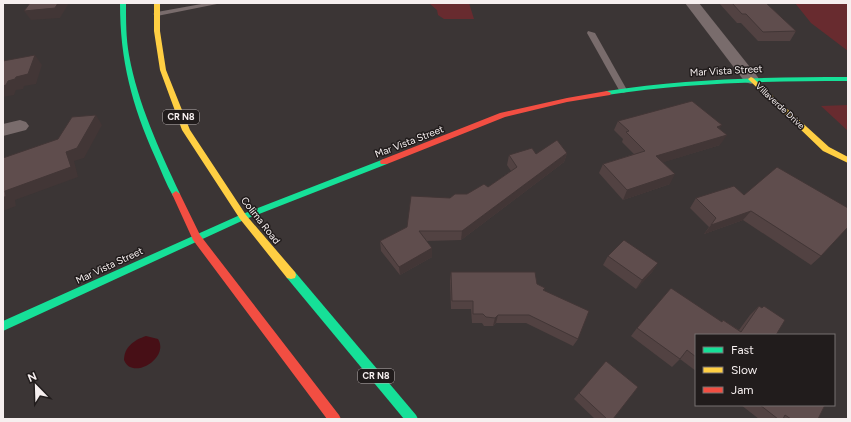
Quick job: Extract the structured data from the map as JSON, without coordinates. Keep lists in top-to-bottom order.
{
  "streets": {
    "main road": [
      "Mar Vista Street",
      "Villaverde Drive",
      "CR N8",
      "Colima Road"
    ]
  },
  "crossings": [
    ["Mar Vista Street", "Villaverde Drive"],
    ["Mar Vista Street", "Colima Road"]
  ],
  "legend": ["Fast", "Slow", "Jam"],
  "north": "top left"
}
